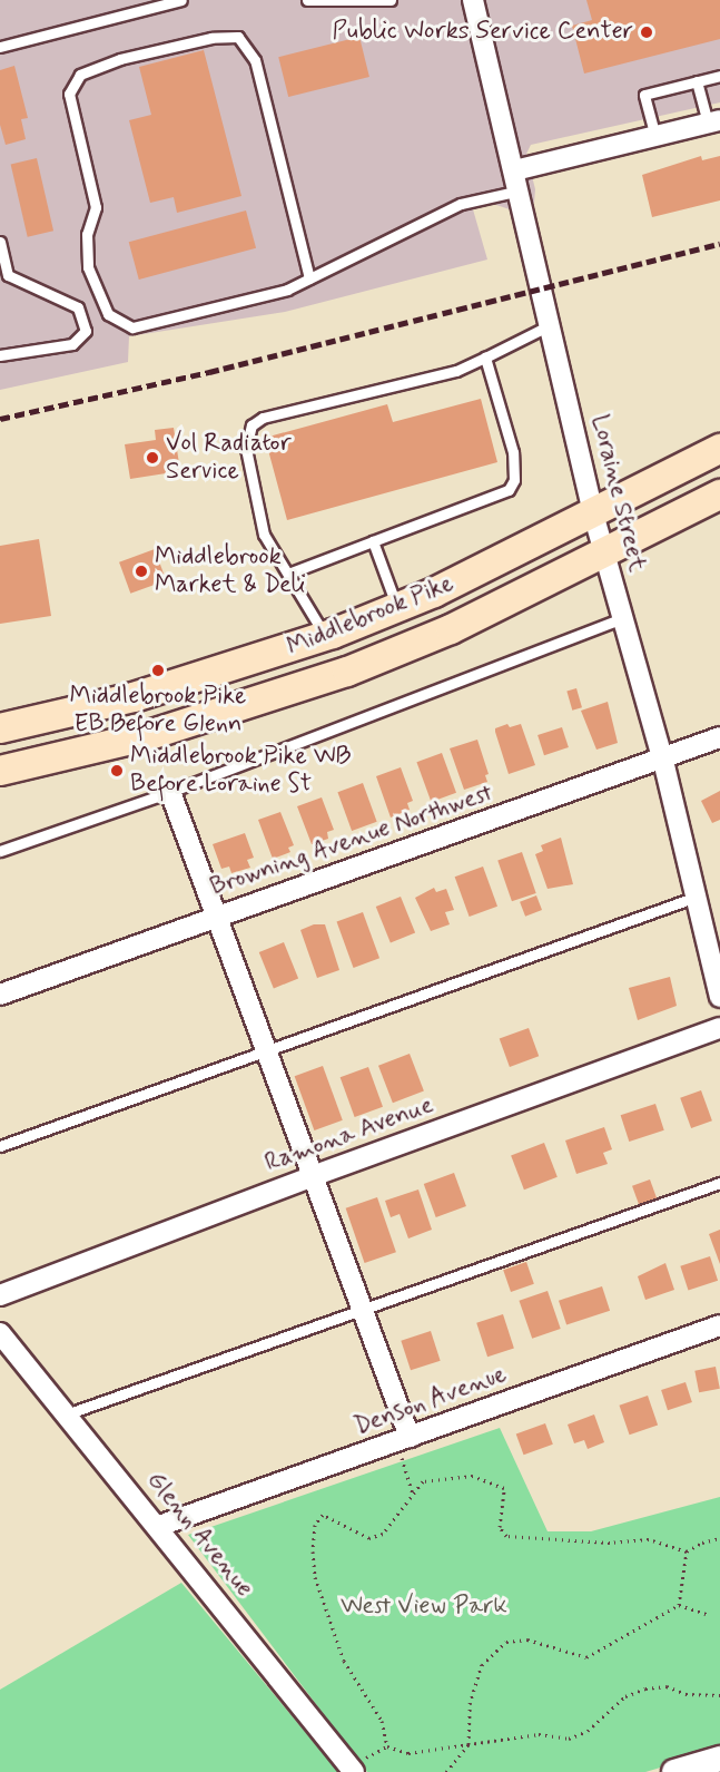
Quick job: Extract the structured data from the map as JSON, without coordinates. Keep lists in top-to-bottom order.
{
  "streets": {
    "main road": ["Middlebrook Pike"],
    "street": [
      "Loraine Street",
      "Browning Avenue Northwest",
      "Ramona Avenue",
      "Denson Avenue",
      "Glenn Avenue"
    ]
  },
  "crossings": [
    ["Loraine Street", "Middlebrook Pike"],
    ["Loraine Street", "Browning Avenue Northwest"],
    ["Denson Avenue", "Glenn Avenue"]
  ],
  "parks": ["West View Park"],
  "places": [
    "Public Works Service Center",
    "Vol Radiator Service",
    "Middlebrook Market & Deli",
    "Middlebrook Pike EB Before Glenn",
    "Middlebrook Pike WB Before Loraine St"
  ]
}
